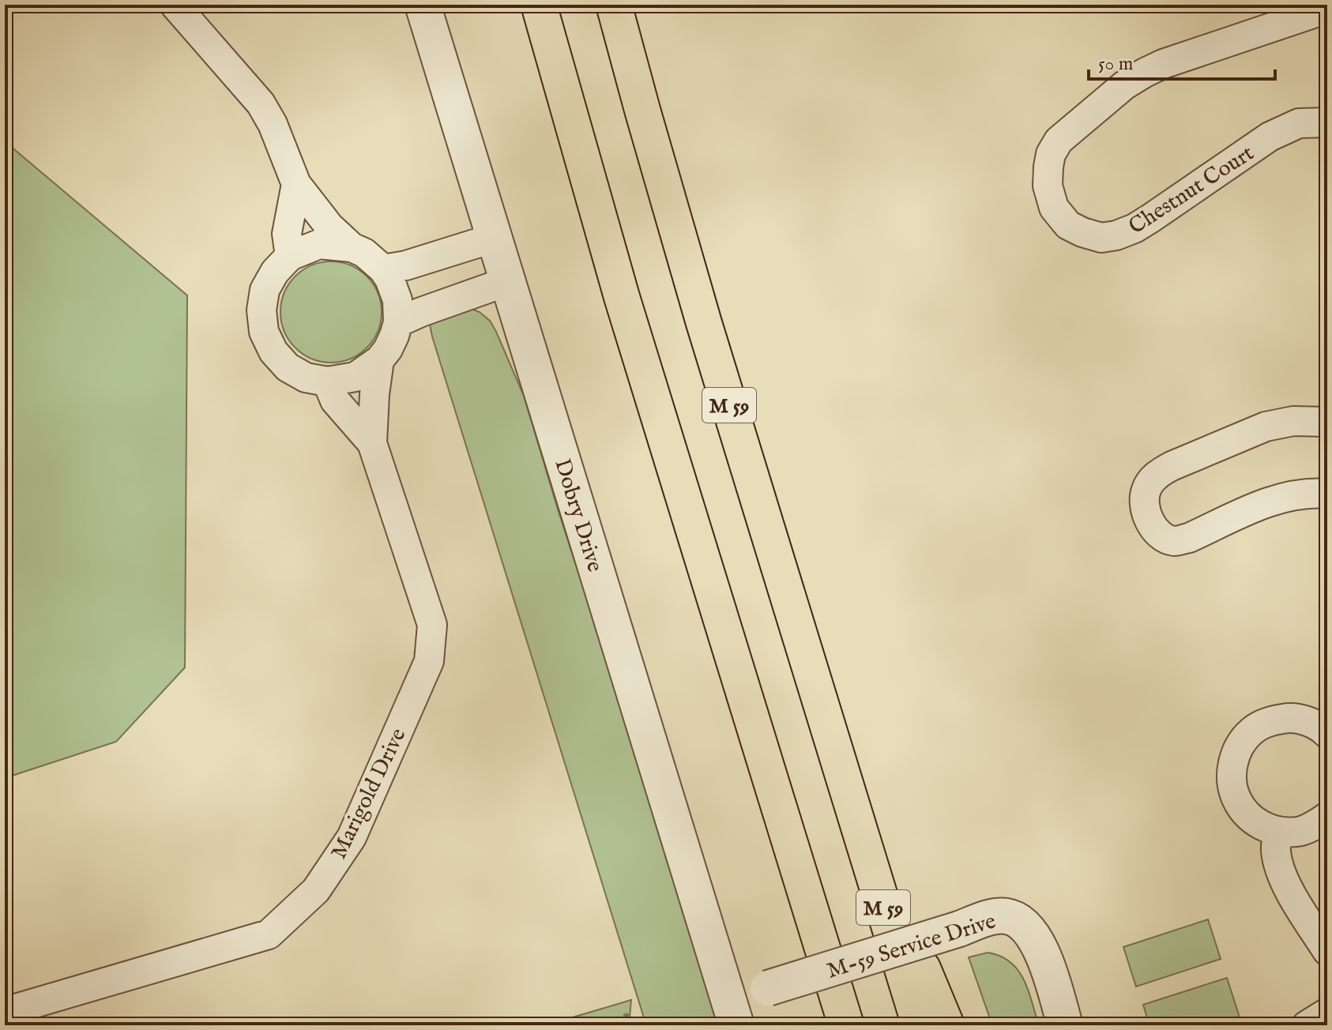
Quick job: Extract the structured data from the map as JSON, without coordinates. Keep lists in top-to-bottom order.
{
  "streets": {
    "highway": ["M 59"],
    "street": [
      "Chestnut Court",
      "Dobry Drive",
      "Marigold Drive",
      "M-59 Service Drive"
    ]
  },
  "crossings": [
    ["Dobry Drive", "M-59 Service Drive"]
  ],
  "scale_bar": "50 m"
}
